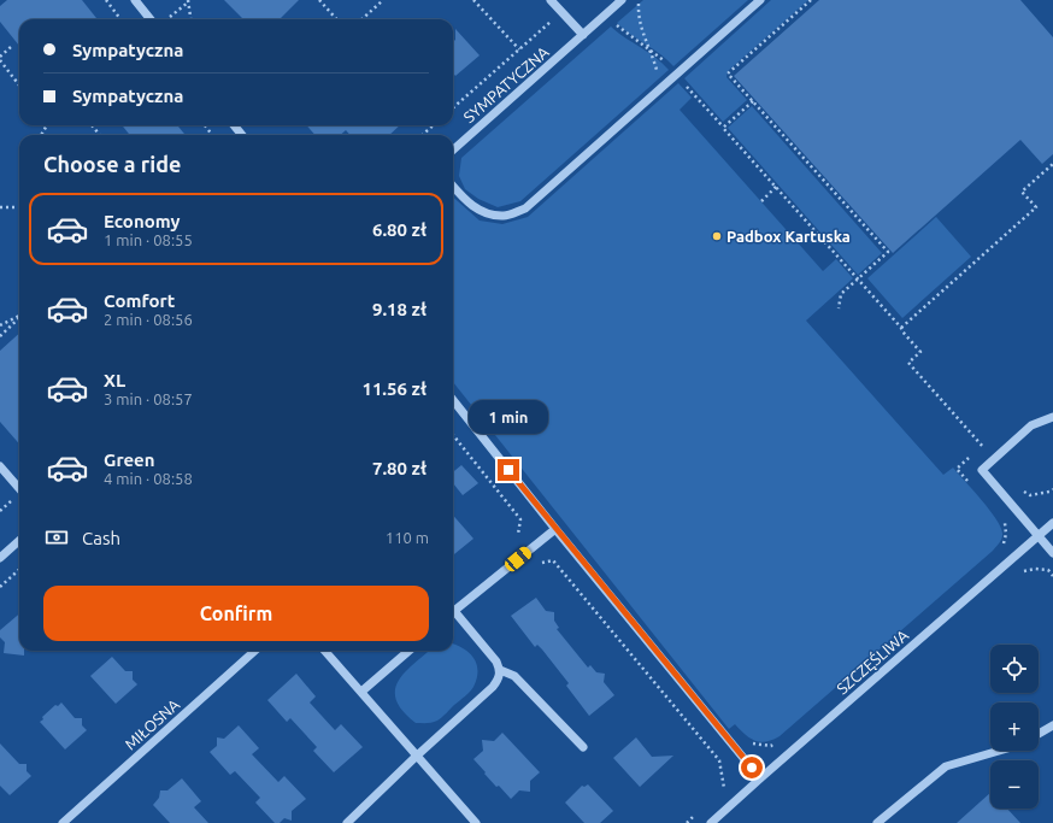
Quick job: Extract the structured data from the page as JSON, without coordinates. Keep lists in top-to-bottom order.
{
  "streets": {
    "street": ["SYMPATYCZNA", "SZCZĘŚLIWA", "MIŁOSNA"]
  },
  "places": ["Padbox Kartuska"],
  "page": {
    "banner": ["Sympatyczna", "Sympatyczna"],
    "heading": "Choose a ride",
    "list": [
      {
        "name": "Economy",
        "note": "1 min · 08:55",
        "value": "6.80 zł"
      },
      {
        "name": "Comfort",
        "note": "2 min · 08:56",
        "value": "9.18 zł"
      },
      {
        "name": "XL",
        "note": "3 min · 08:57",
        "value": "11.56 zł"
      },
      {
        "name": "Green",
        "note": "4 min · 08:58",
        "value": "7.80 zł"
      }
    ],
    "bubble": "1 min",
    "pay": ["Cash", "110 m"],
    "buttons": "Confirm",
    "map_buttons": ["+", "−"]
  }
}
